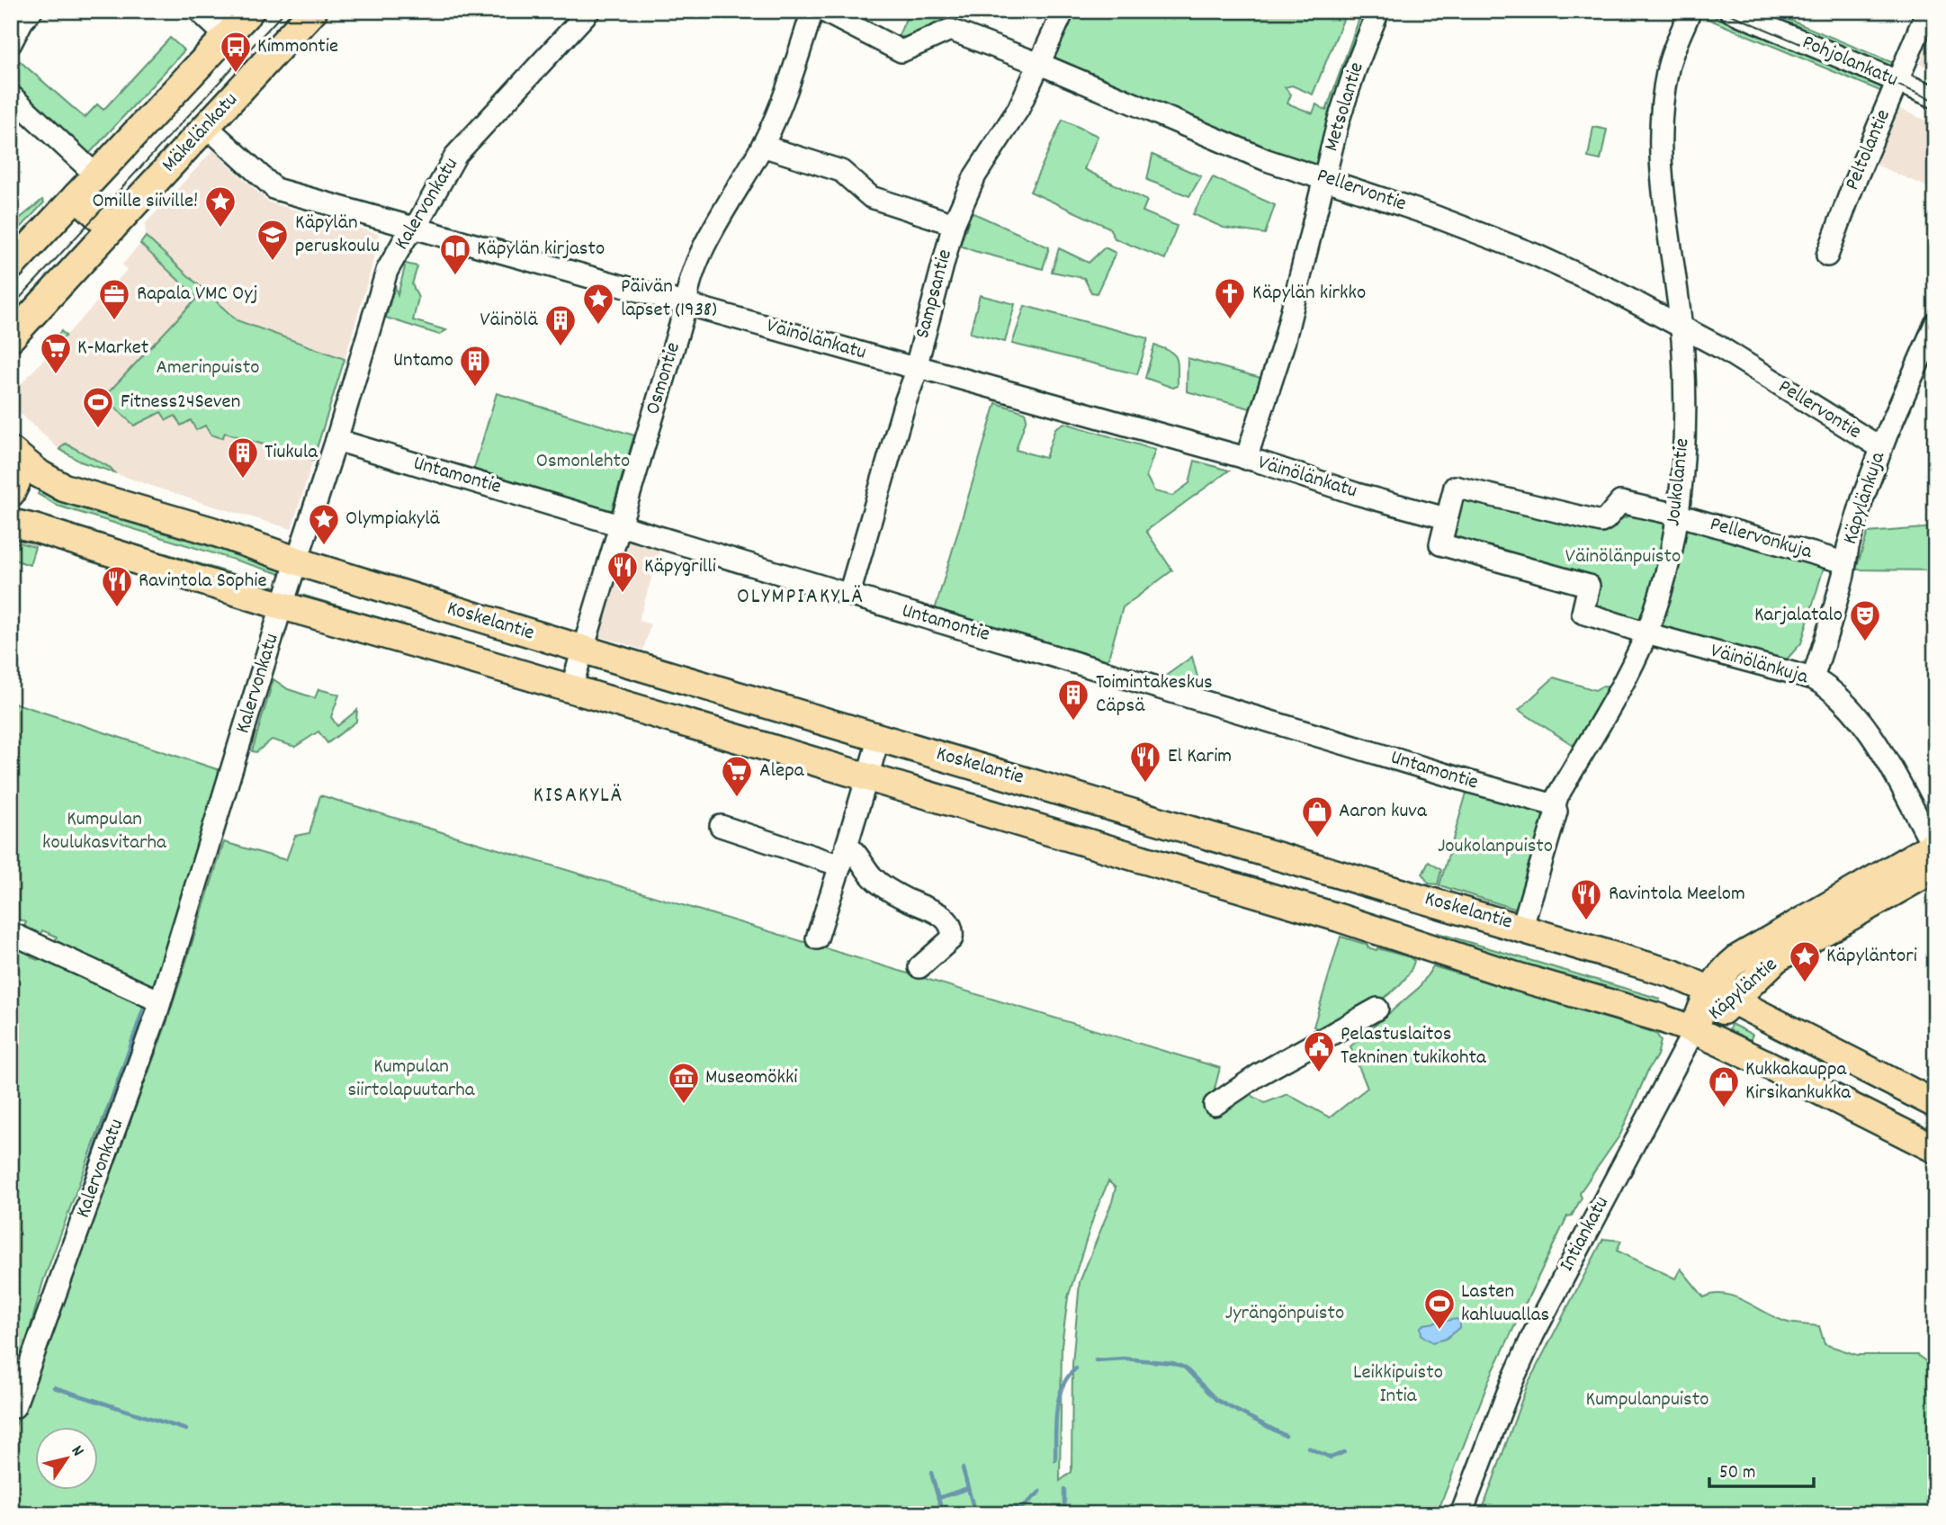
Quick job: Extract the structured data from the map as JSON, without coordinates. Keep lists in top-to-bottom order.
{
  "streets": {
    "main road": ["Mäkelänkatu", "Koskelantie", "Käpyläntie"],
    "street": [
      "Pohjolankatu",
      "Metsolantie",
      "Peltolantie",
      "Pellervontie",
      "Kalervonkatu",
      "Sampsantie",
      "Väinölänkatu",
      "Osmontie",
      "Untamontie",
      "Joukolantie",
      "Käpylänkuja",
      "Pellervonkuja",
      "Väinölänkuja",
      "Intiankatu"
    ]
  },
  "crossings": [
    ["Pohjolankatu", "Peltolantie"],
    ["Metsolantie", "Pellervontie"],
    ["Metsolantie", "Väinölänkatu"],
    ["Mäkelänkatu", "Väinölänkatu"],
    ["Pellervontie", "Sampsantie"],
    ["Pellervontie", "Joukolantie"],
    ["Pellervontie", "Käpylänkuja"],
    ["Kalervonkatu", "Väinölänkatu"],
    ["Kalervonkatu", "Untamontie"],
    ["Kalervonkatu", "Koskelantie"],
    ["Sampsantie", "Väinölänkatu"],
    ["Sampsantie", "Untamontie"],
    ["Väinölänkatu", "Osmontie"],
    ["Osmontie", "Untamontie"],
    ["Osmontie", "Koskelantie"],
    ["Untamontie", "Joukolantie"],
    ["Joukolantie", "Pellervonkuja"],
    ["Joukolantie", "Koskelantie"],
    ["Joukolantie", "Väinölänkuja"],
    ["Käpylänkuja", "Pellervonkuja"],
    ["Käpylänkuja", "Väinölänkuja"],
    ["Koskelantie", "Käpyläntie"],
    ["Koskelantie", "Intiankatu"],
    ["Väinölänkuja", "Käpyläntie"],
    ["Käpyläntie", "Intiankatu"]
  ],
  "districts": ["OLYMPIAKYLÄ", "KISAKYLÄ"],
  "parks": [
    "Amerinpuisto",
    "Osmonlehto",
    "Väinölänpuisto",
    "Kumpulan koulukasvitarha",
    "Joukolanpuisto",
    "Kumpulan siirtolapuutarha",
    "Jyrängönpuisto",
    "Leikkipuisto Intia",
    "Kumpulanpuisto"
  ],
  "places": {
    "bus stop": ["Kimmontie"],
    "place": [
      "Omille siiville!",
      "Päivän lapset (1938)",
      "Olympiakylä",
      "Käpyläntori"
    ],
    "school or university": ["Käpylän peruskoulu"],
    "library": ["Käpylän kirjasto"],
    "church": ["Käpylän kirkko"],
    "office": ["Rapala VMC Oyj"],
    "building": [
      "Väinölä",
      "Untamo",
      "Tiukula",
      "Toimintakeskus Cäpsä"
    ],
    "supermarket": ["K-Market", "Alepa"],
    "sports": ["Fitness24Seven", "Lasten kahluuallas"],
    "restaurant": [
      "Käpygrilli",
      "Ravintola Sophie",
      "El Karim",
      "Ravintola Meelom"
    ],
    "theatre": ["Karjalatalo"],
    "shop": ["Aaron kuva", "Kukkakauppa Kirsikankukka"],
    "public building": ["Pelastuslaitos Tekninen tukikohta"],
    "museum": ["Museomökki"]
  },
  "scale_bar": "50 m",
  "north": "top right"
}
